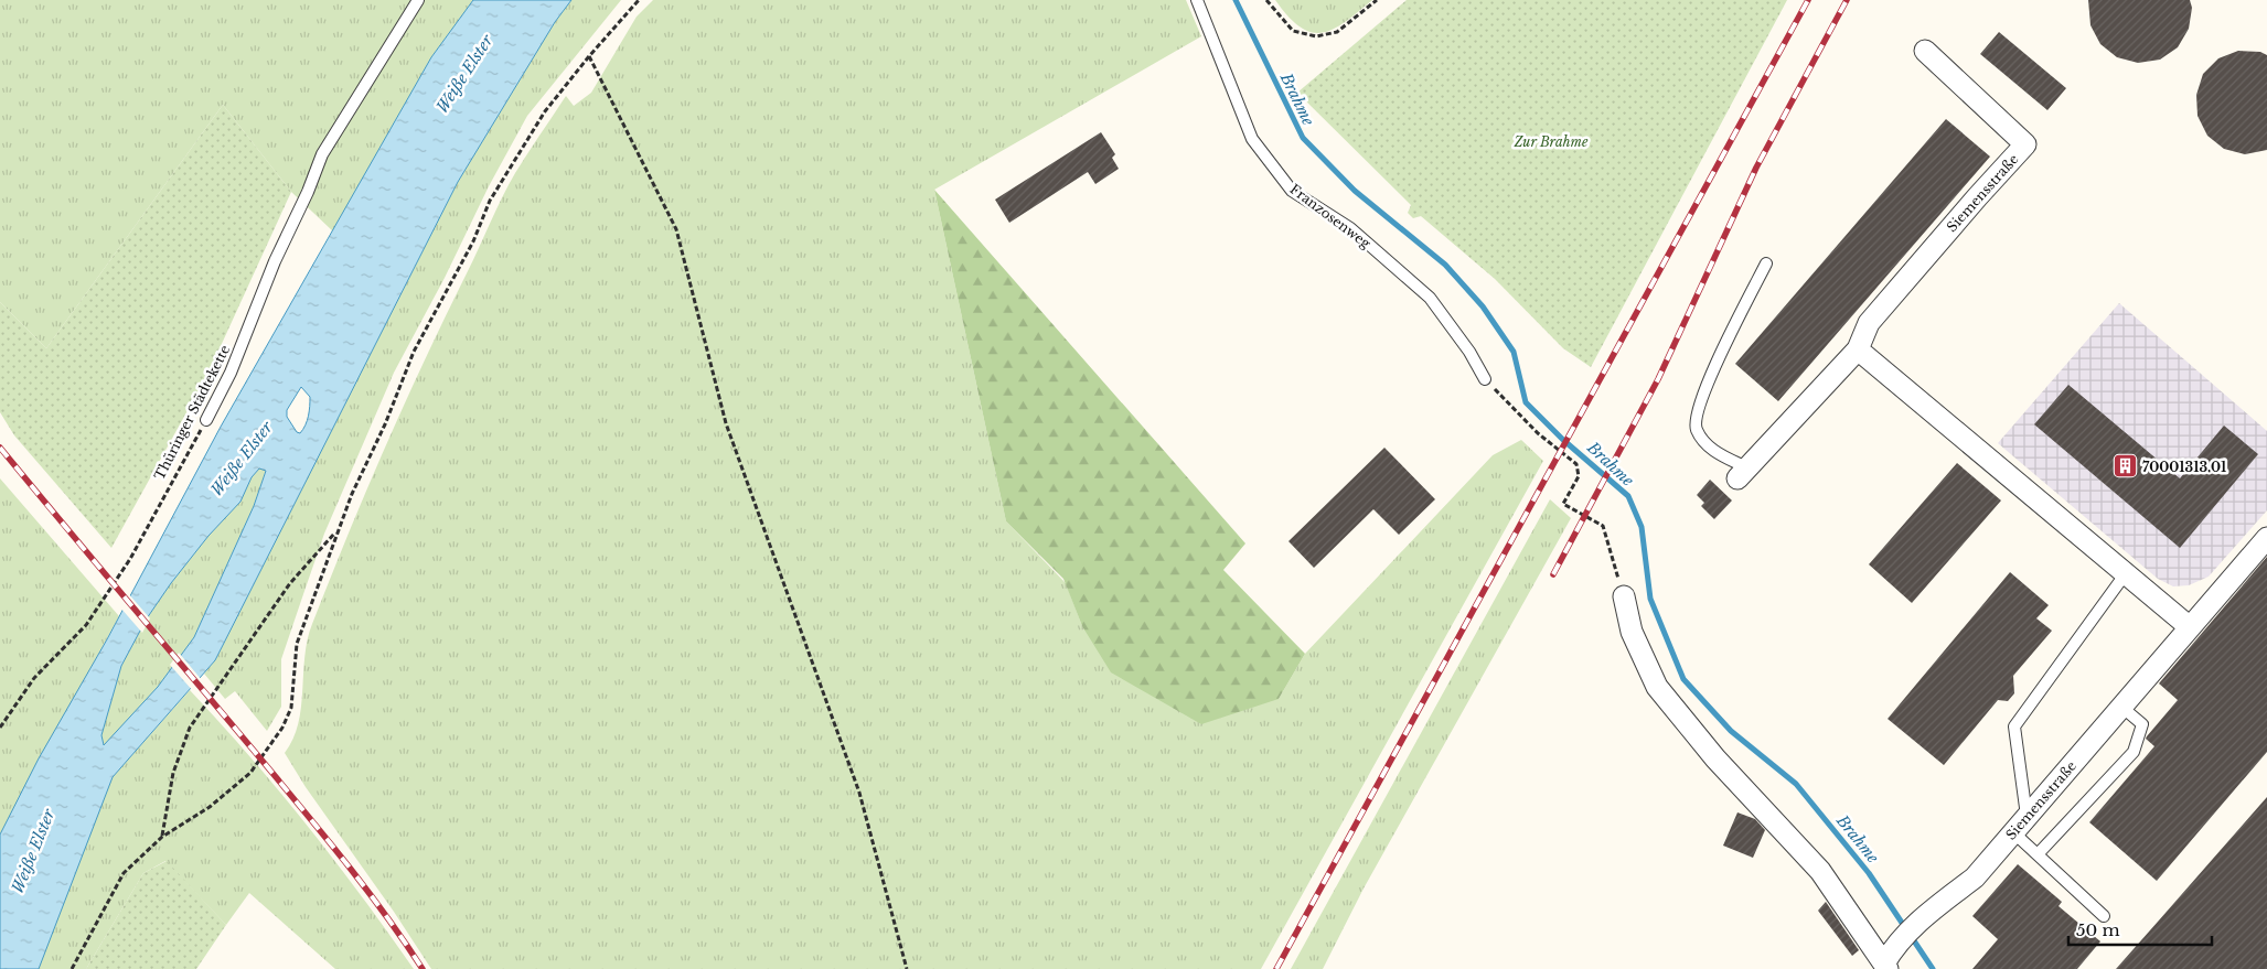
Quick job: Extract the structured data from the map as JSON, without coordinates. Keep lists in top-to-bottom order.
{
  "streets": {
    "street": ["Siemensstraße"],
    "lane": ["Franzosenweg", "Thüringer Städtekette"]
  },
  "water": ["Weiße Elster", "Brahme"],
  "parks": ["Zur Brahme"],
  "places": {
    "building": ["70001313.01"]
  },
  "scale_bar": "50 m"
}
